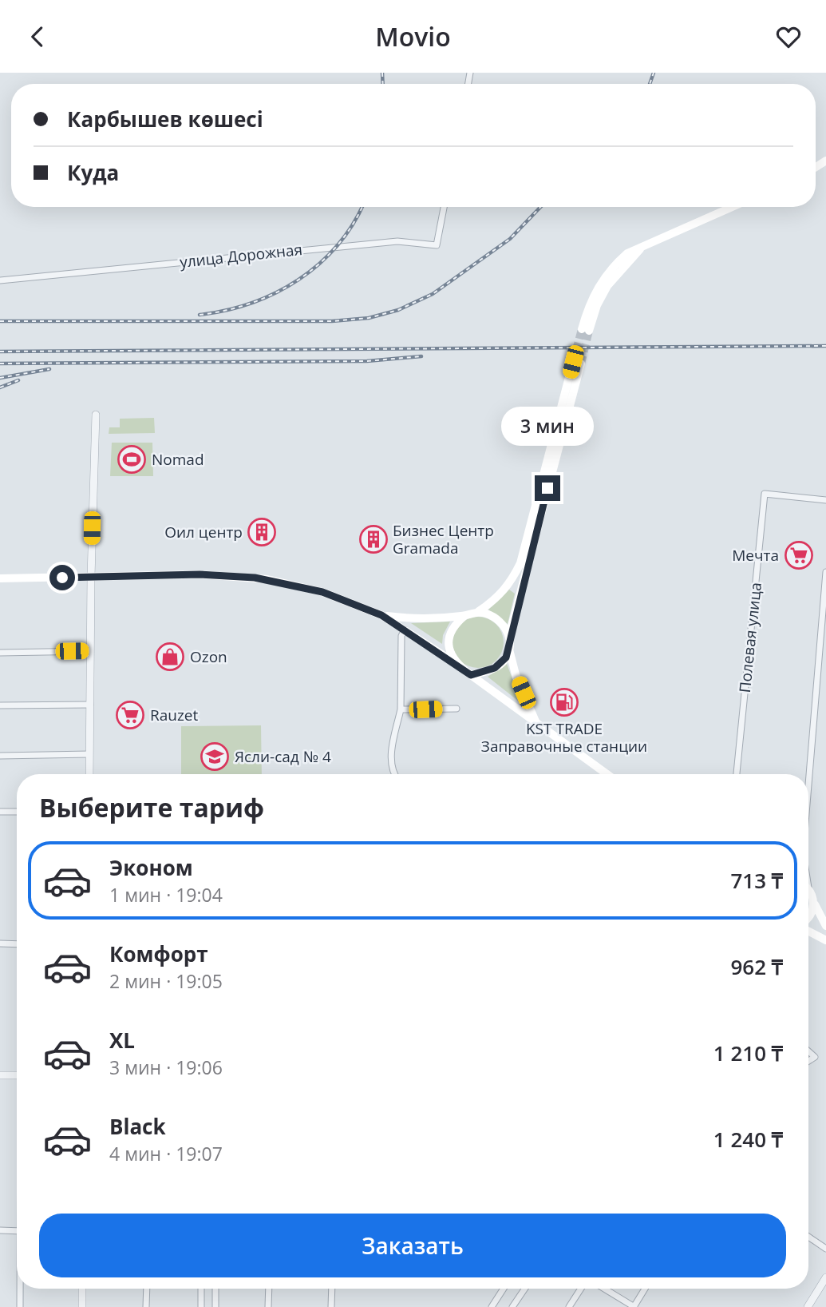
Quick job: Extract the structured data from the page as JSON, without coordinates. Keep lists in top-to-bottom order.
{
  "streets": {
    "street": ["улица Дорожная", "Полевая улица"]
  },
  "places": {
    "sports": ["Nomad"],
    "building": ["Оил центр", "Бизнес Центр Gramada"],
    "supermarket": ["Мечта", "Rauzet"],
    "shop": ["Ozon"],
    "fuel station": ["KST TRADE Заправочные станции"],
    "school or university": ["Ясли-сад № 4"]
  },
  "page": {
    "header": "Movio",
    "banner": ["Карбышев көшесі", "Куда"],
    "bubble": "3 мин",
    "heading": "Выберите тариф",
    "list": [
      {
        "name": "Эконом",
        "note": "1 мин · 19:04",
        "value": "713 ₸"
      },
      {
        "name": "Комфорт",
        "note": "2 мин · 19:05",
        "value": "962 ₸"
      },
      {
        "name": "XL",
        "note": "3 мин · 19:06",
        "value": "1 210 ₸"
      },
      {
        "name": "Black",
        "note": "4 мин · 19:07",
        "value": "1 240 ₸"
      }
    ],
    "buttons": "Заказать"
  }
}
